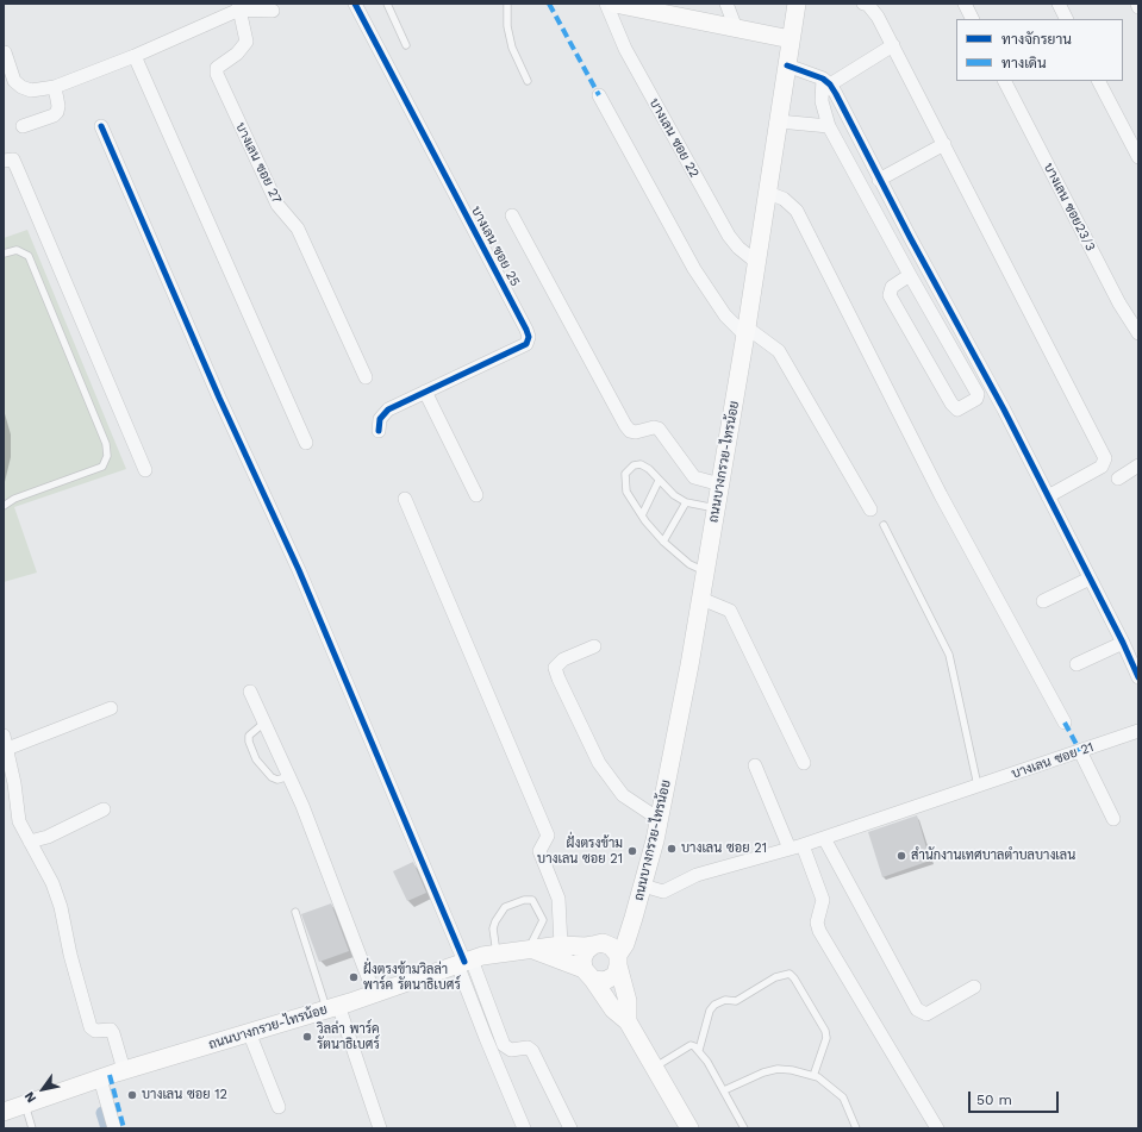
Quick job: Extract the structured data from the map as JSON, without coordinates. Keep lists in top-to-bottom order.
{
  "streets": {
    "main road": ["ถนนบางกรวย-ไทรน้อย"],
    "street": [
      "บางเลน ซอย 22",
      "บางเลน ซอย 27",
      "บางเลน ซอย23/3",
      "บางเลน ซอย 25",
      "บางเลน ซอย 21"
    ]
  },
  "crossings": [
    ["บางเลน ซอย 22", "ถนนบางกรวย-ไทรน้อย"],
    ["ถนนบางกรวย-ไทรน้อย", "บางเลน ซอย 21"]
  ],
  "places": [
    "บางเลน ซอย 21",
    "ฝั่งตรงข้าม บางเลน ซอย 21",
    "สำนักงานเทศบาลตำบลบางเลน",
    "ฝั่งตรงข้ามวิลล่า พาร์ค รัตนาธิเบศร์",
    "วิลล่า พาร์ค รัตนาธิเบศร์",
    "บางเลน ซอย 12"
  ],
  "legend": ["ทางจักรยาน", "ทางเดิน"],
  "scale_bar": "50 m",
  "north": "bottom left"
}
